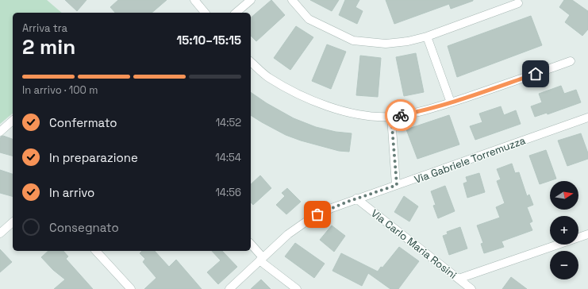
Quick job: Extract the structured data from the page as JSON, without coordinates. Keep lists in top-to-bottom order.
{
  "streets": {
    "street": ["Via Gabriele Torremuzza", "Via Carlo Maria Rosini"]
  },
  "crossings": [
    ["Via Gabriele Torremuzza", "Via Carlo Maria Rosini"]
  ],
  "north": "right",
  "page": {
    "heading": ["2 min", "Arriva tra", "15:10–15:15"],
    "bar": "In arrivo · 100 m",
    "list": [
      ["Confermato", "14:52"],
      ["In preparazione", "14:54"],
      ["In arrivo", "14:56"],
      "Consegnato"
    ],
    "map_buttons": ["+", "−"]
  }
}
